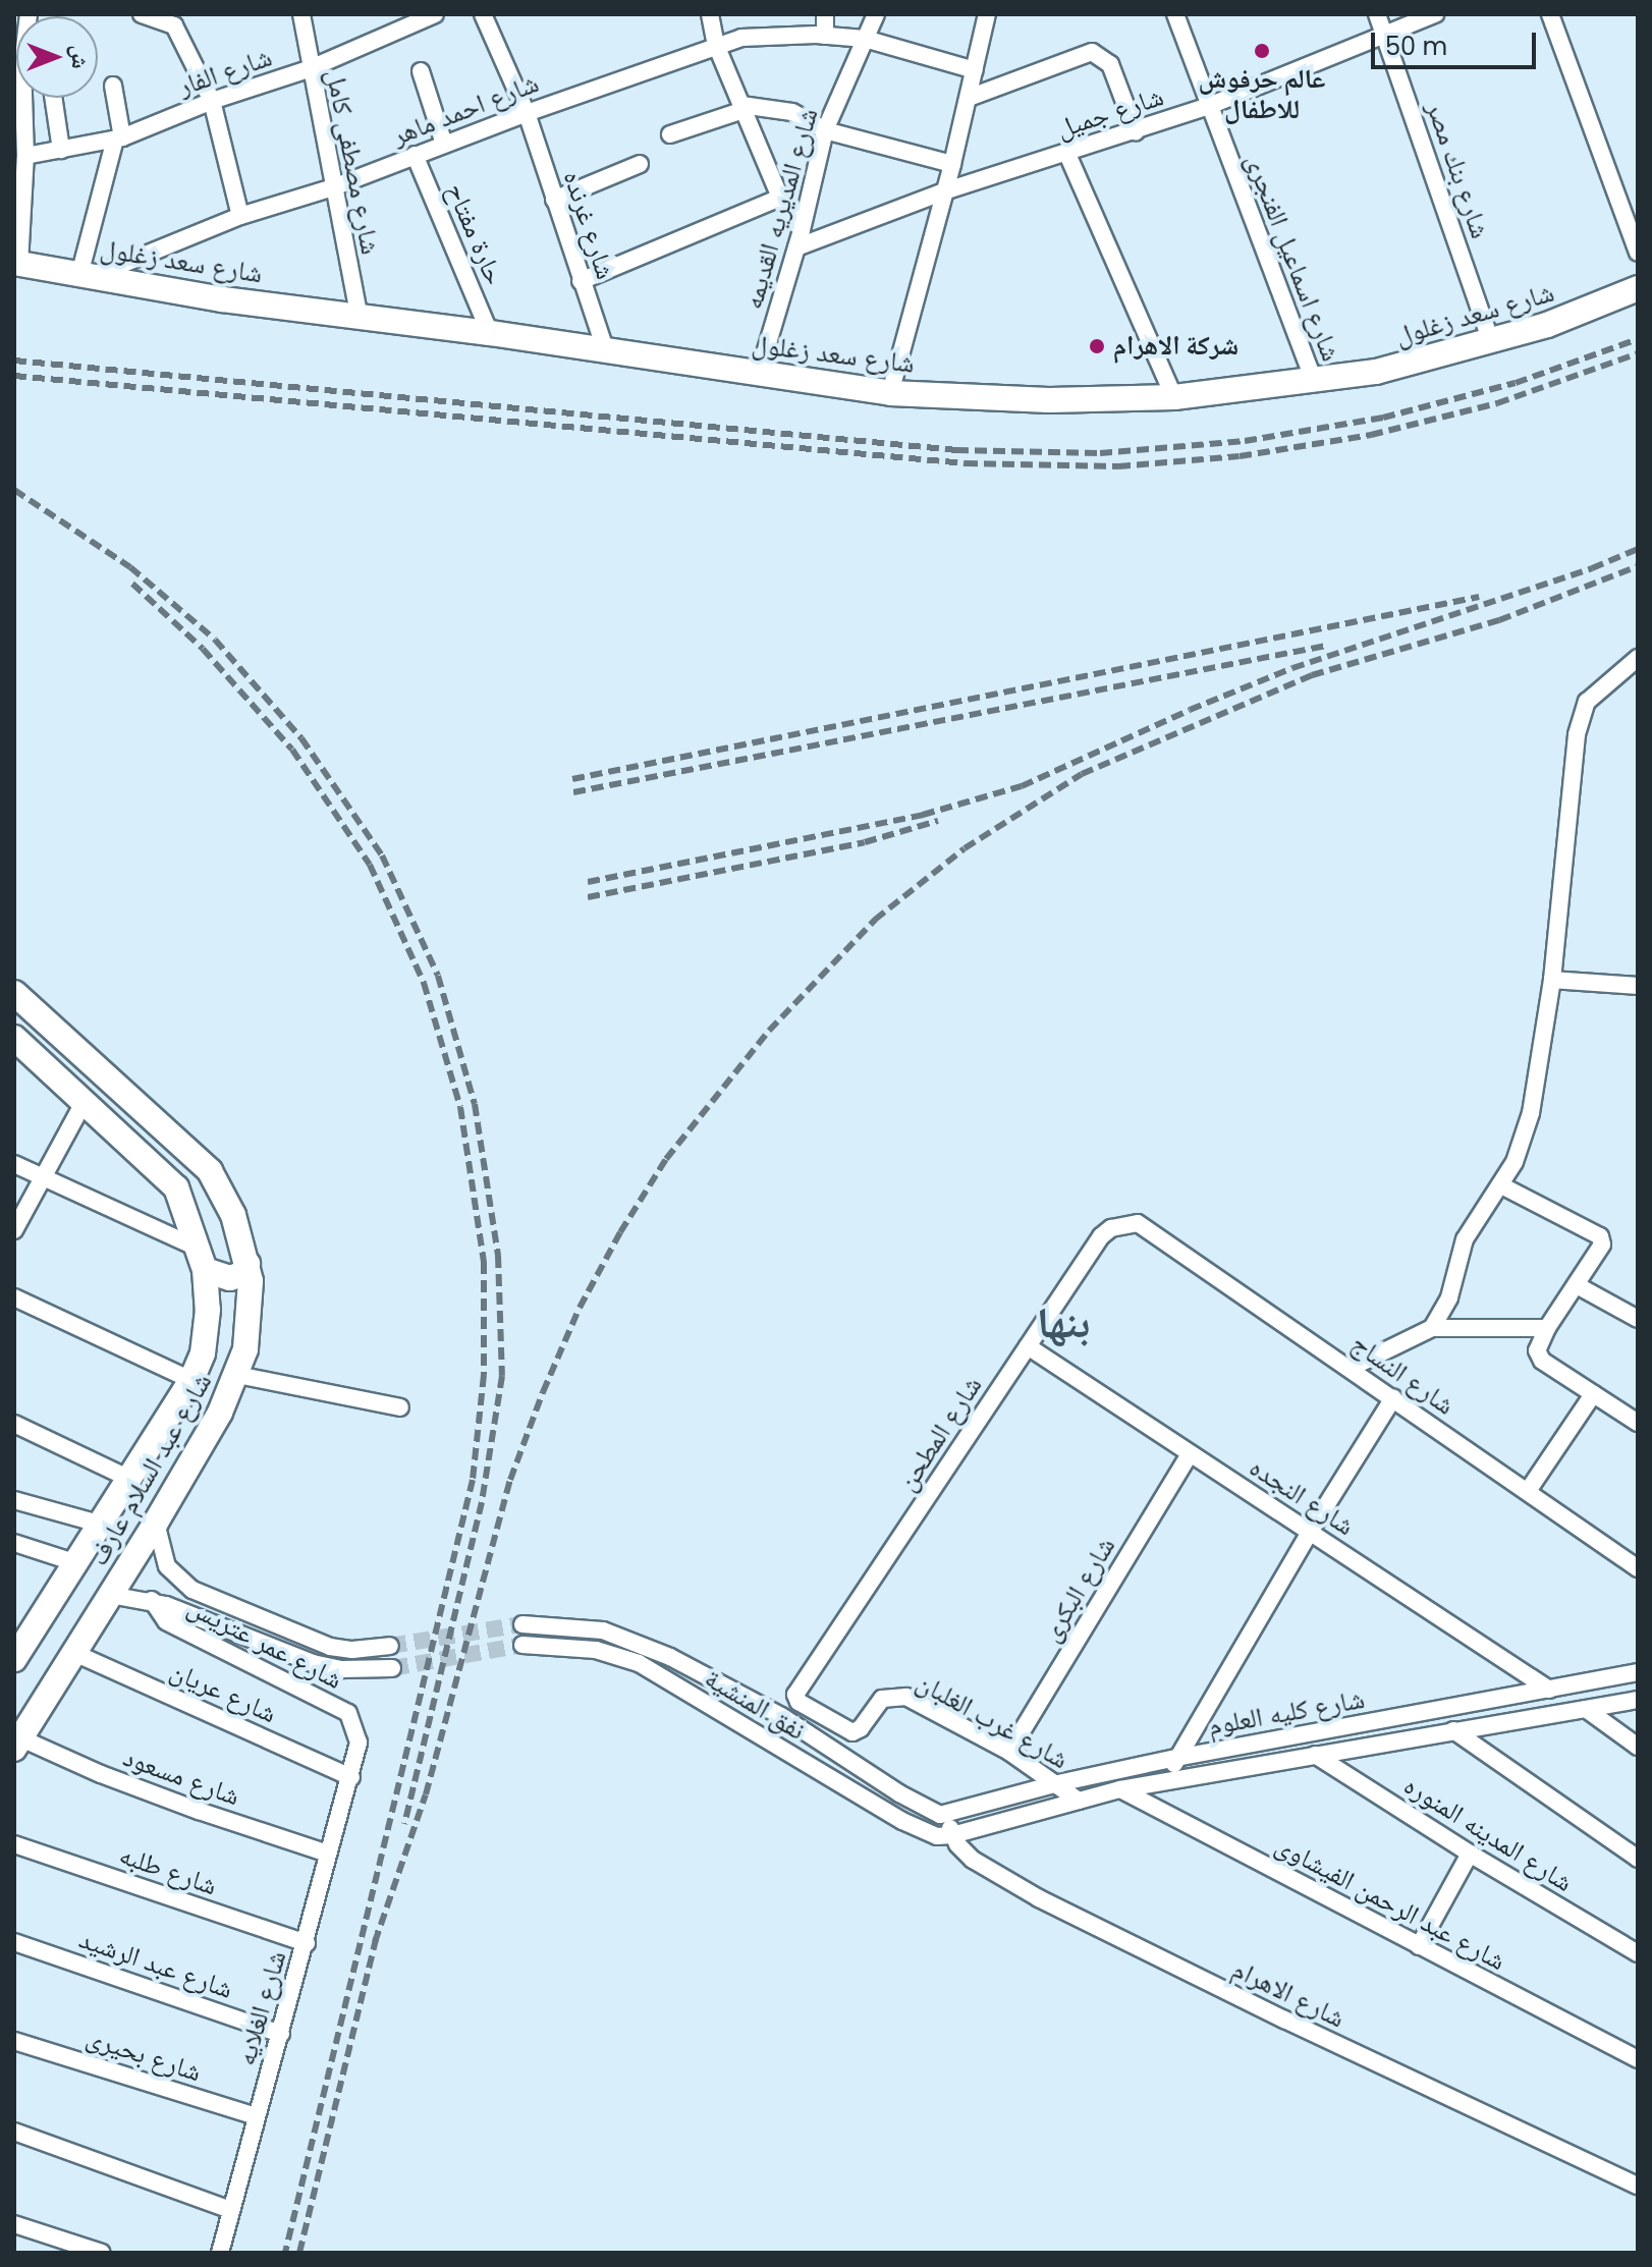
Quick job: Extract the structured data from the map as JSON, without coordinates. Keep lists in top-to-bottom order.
{
  "streets": {
    "main road": ["شارع سعد زغلول", "شارع عبد السلام عارف"],
    "street": [
      "شارع الفار",
      "شارع احمد ماهر",
      "شارع جميل",
      "شارع مصطفى كامل",
      "شارع بنك مصر",
      "شارع المديريه القديمه",
      "شارع غرنده",
      "حارة مفتاح",
      "شارع اسماعيل الفنجرى",
      "شارع النساج",
      "شارع المطحن",
      "شارع النجده",
      "شارع البكرى",
      "شارع عمر عتريس",
      "شارع عريان",
      "نفق المنشية",
      "شارع كليه العلوم",
      "شارع غرب الغلبان",
      "شارع مسعود",
      "شارع المدينه المنوره",
      "شارع طلبه",
      "شارع عبد الرحمن الفيشاوى",
      "شارع عبد الرشيد",
      "شارع الاهرام",
      "شارع الغلايه",
      "شارع بحيرى"
    ]
  },
  "crossings": [
    ["شارع الفار", "شارع مصطفى كامل"],
    ["شارع احمد ماهر", "شارع مصطفى كامل"],
    ["شارع احمد ماهر", "شارع المديريه القديمه"],
    ["شارع احمد ماهر", "شارع غرنده"],
    ["شارع احمد ماهر", "حارة مفتاح"],
    ["شارع احمد ماهر", "شارع سعد زغلول"],
    ["شارع جميل", "شارع بنك مصر"],
    ["شارع جميل", "شارع المديريه القديمه"],
    ["شارع جميل", "شارع اسماعيل الفنجرى"],
    ["شارع مصطفى كامل", "شارع سعد زغلول"],
    ["شارع بنك مصر", "شارع سعد زغلول"],
    ["شارع المديريه القديمه", "شارع سعد زغلول"],
    ["شارع غرنده", "شارع سعد زغلول"],
    ["حارة مفتاح", "شارع سعد زغلول"],
    ["شارع اسماعيل الفنجرى", "شارع سعد زغلول"],
    ["شارع النساج", "شارع المطحن"],
    ["شارع المطحن", "شارع النجده"],
    ["شارع المطحن", "شارع غرب الغلبان"],
    ["شارع عبد السلام عارف", "شارع عريان"],
    ["شارع عبد السلام عارف", "شارع مسعود"],
    ["شارع النجده", "شارع البكرى"],
    ["شارع النجده", "شارع كليه العلوم"],
    ["شارع البكرى", "شارع غرب الغلبان"],
    ["شارع عمر عتريس", "شارع عريان"],
    ["شارع عمر عتريس", "شارع الغلايه"],
    ["شارع عريان", "شارع الغلايه"],
    ["نفق المنشية", "شارع كليه العلوم"],
    ["نفق المنشية", "شارع الاهرام"],
    ["شارع كليه العلوم", "شارع غرب الغلبان"],
    ["شارع كليه العلوم", "شارع المدينه المنوره"],
    ["شارع كليه العلوم", "شارع عبد الرحمن الفيشاوى"],
    ["شارع كليه العلوم", "شارع الاهرام"],
    ["شارع مسعود", "شارع الغلايه"],
    ["شارع طلبه", "شارع الغلايه"],
    ["شارع عبد الرشيد", "شارع الغلايه"],
    ["شارع الغلايه", "شارع بحيرى"]
  ],
  "districts": ["بنها"],
  "places": ["عالم حرفوش للاطفال", "شركة الاهرام"],
  "scale_bar": "50 m",
  "north": "right"
}
